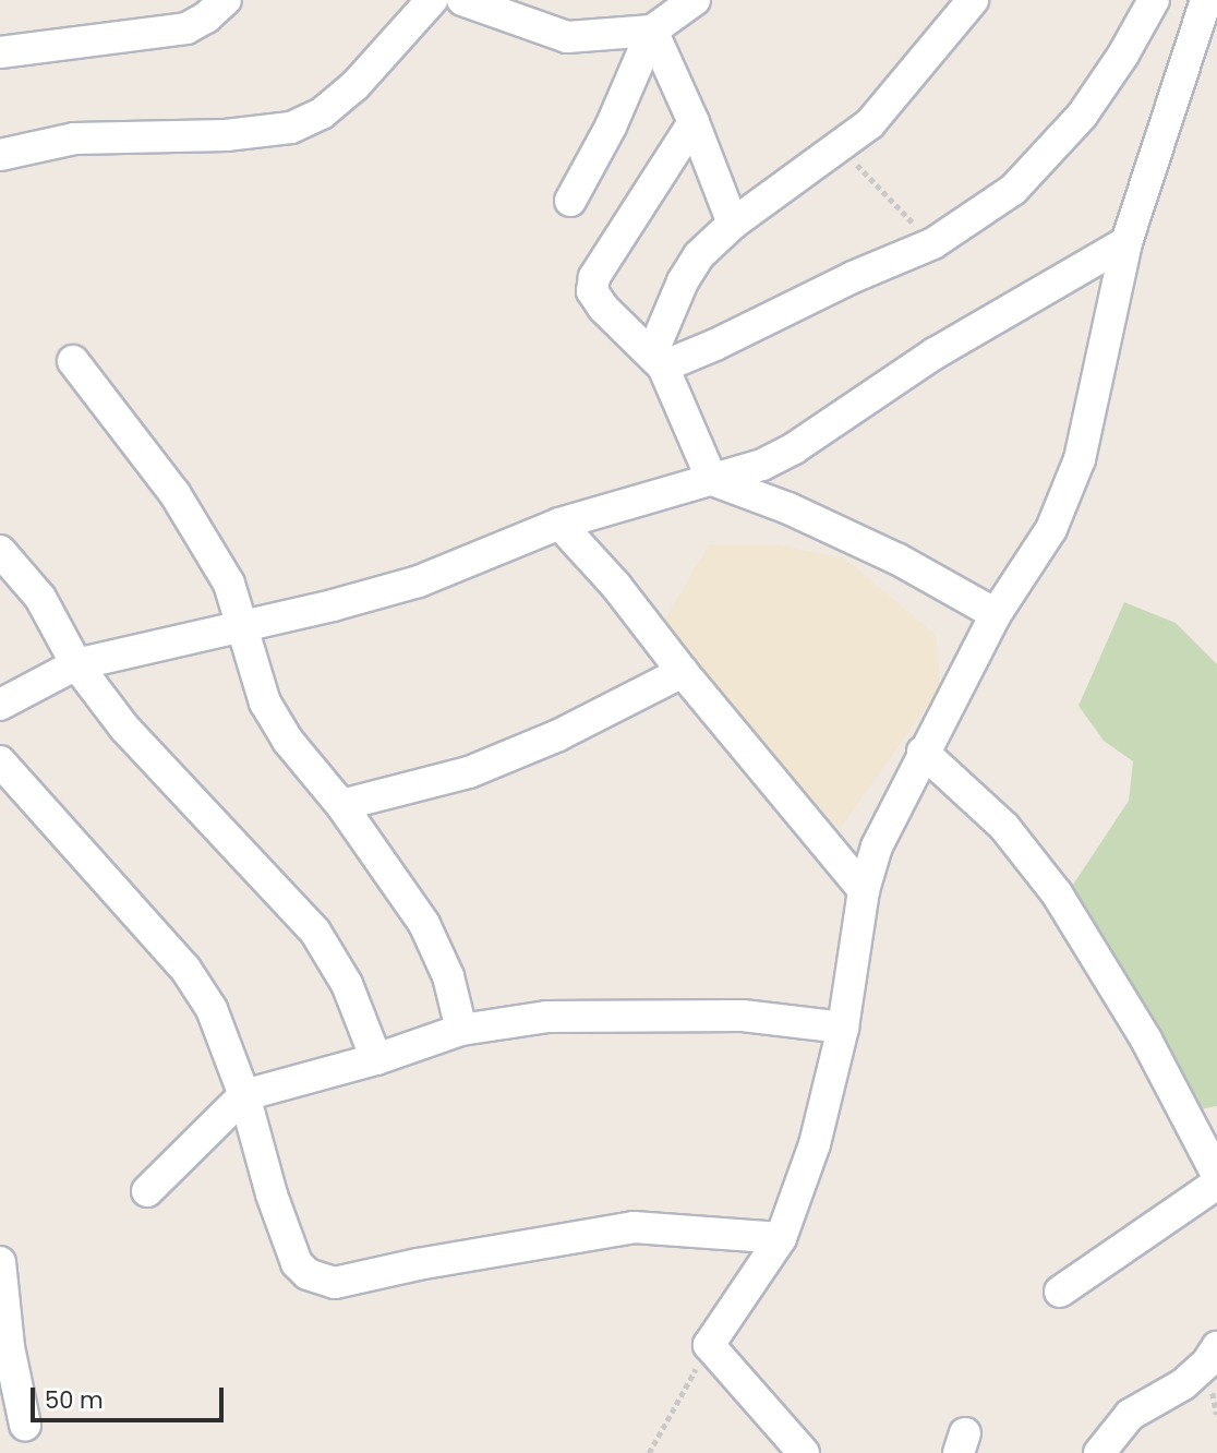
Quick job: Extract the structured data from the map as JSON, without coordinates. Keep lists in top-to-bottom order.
{
  "scale_bar": "50 m"
}
